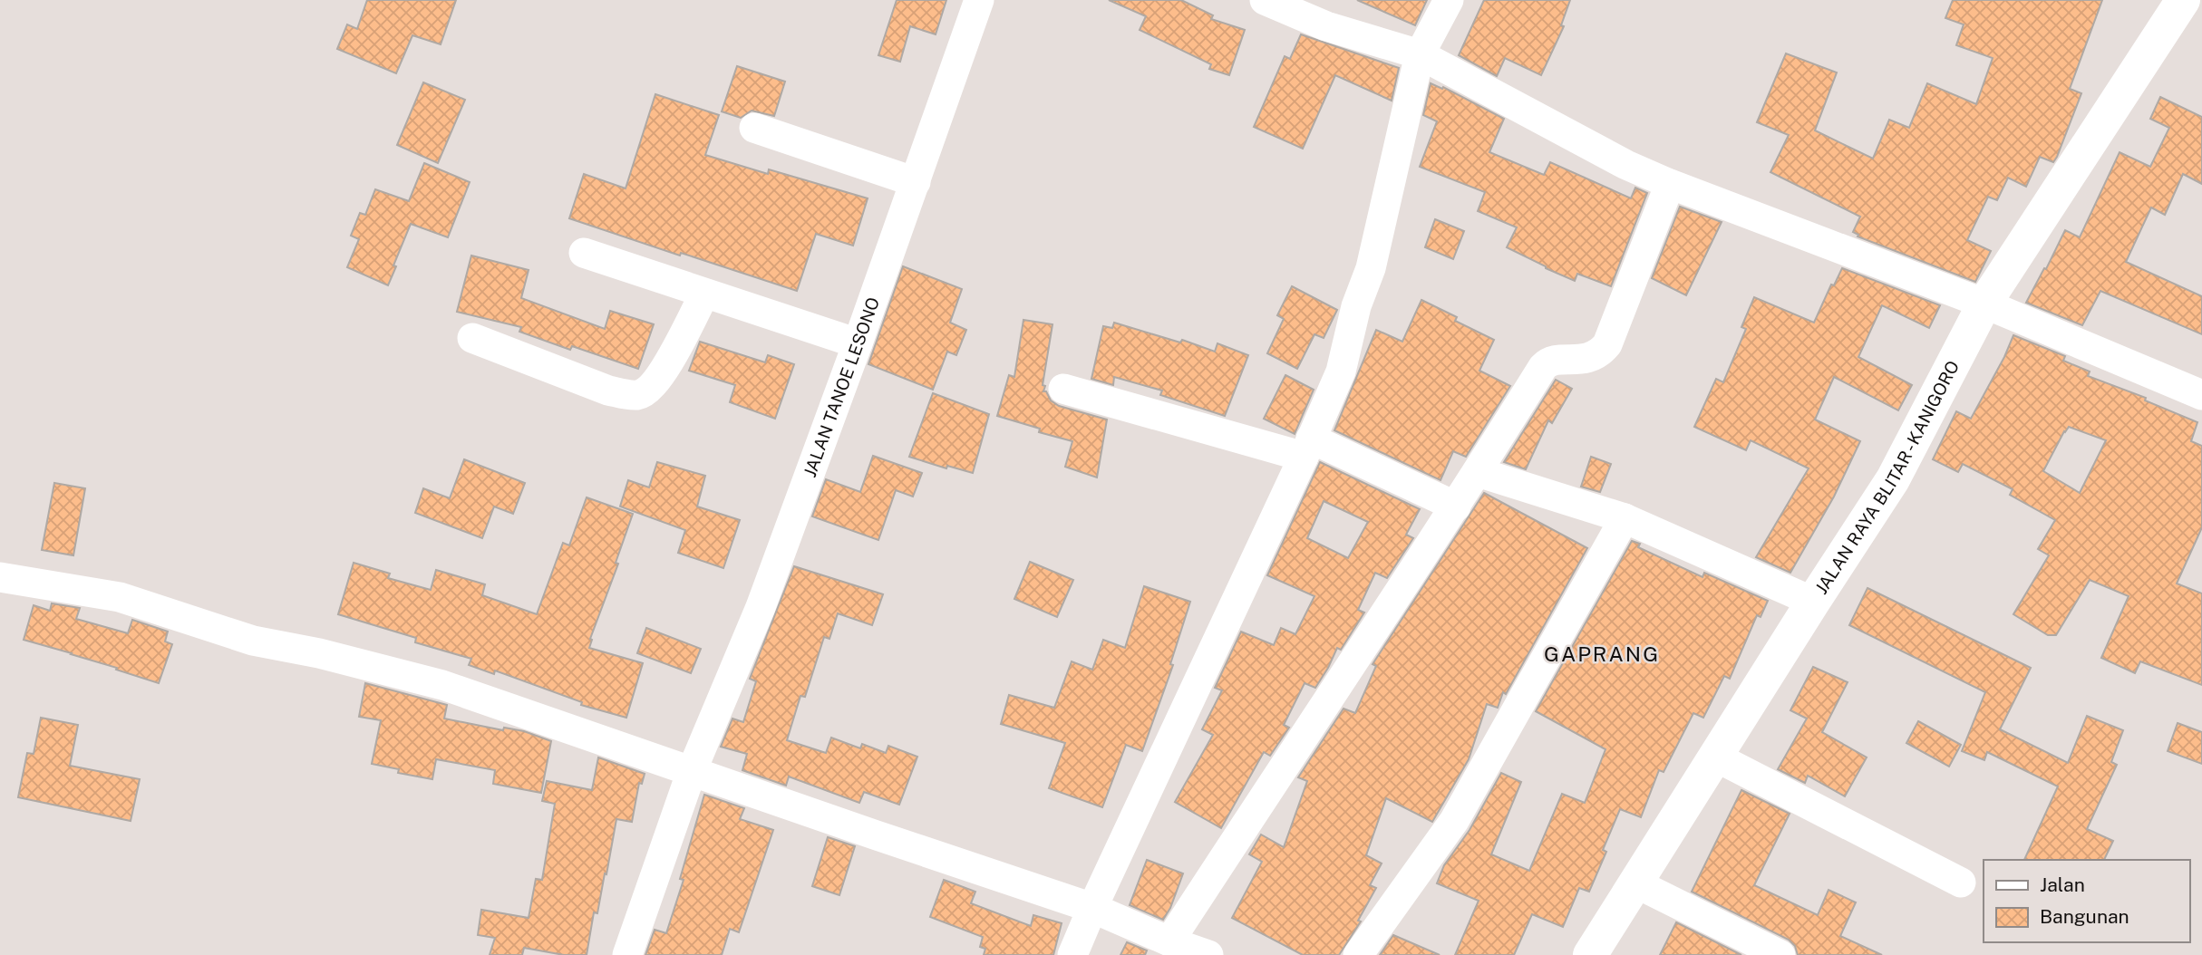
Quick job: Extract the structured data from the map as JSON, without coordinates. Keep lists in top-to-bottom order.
{
  "streets": {
    "main road": ["JALAN RAYA BLITAR - KANIGORO"],
    "street": ["JALAN TANOE LESONO"]
  },
  "districts": ["GAPRANG"],
  "legend": ["Jalan", "Bangunan"]
}
